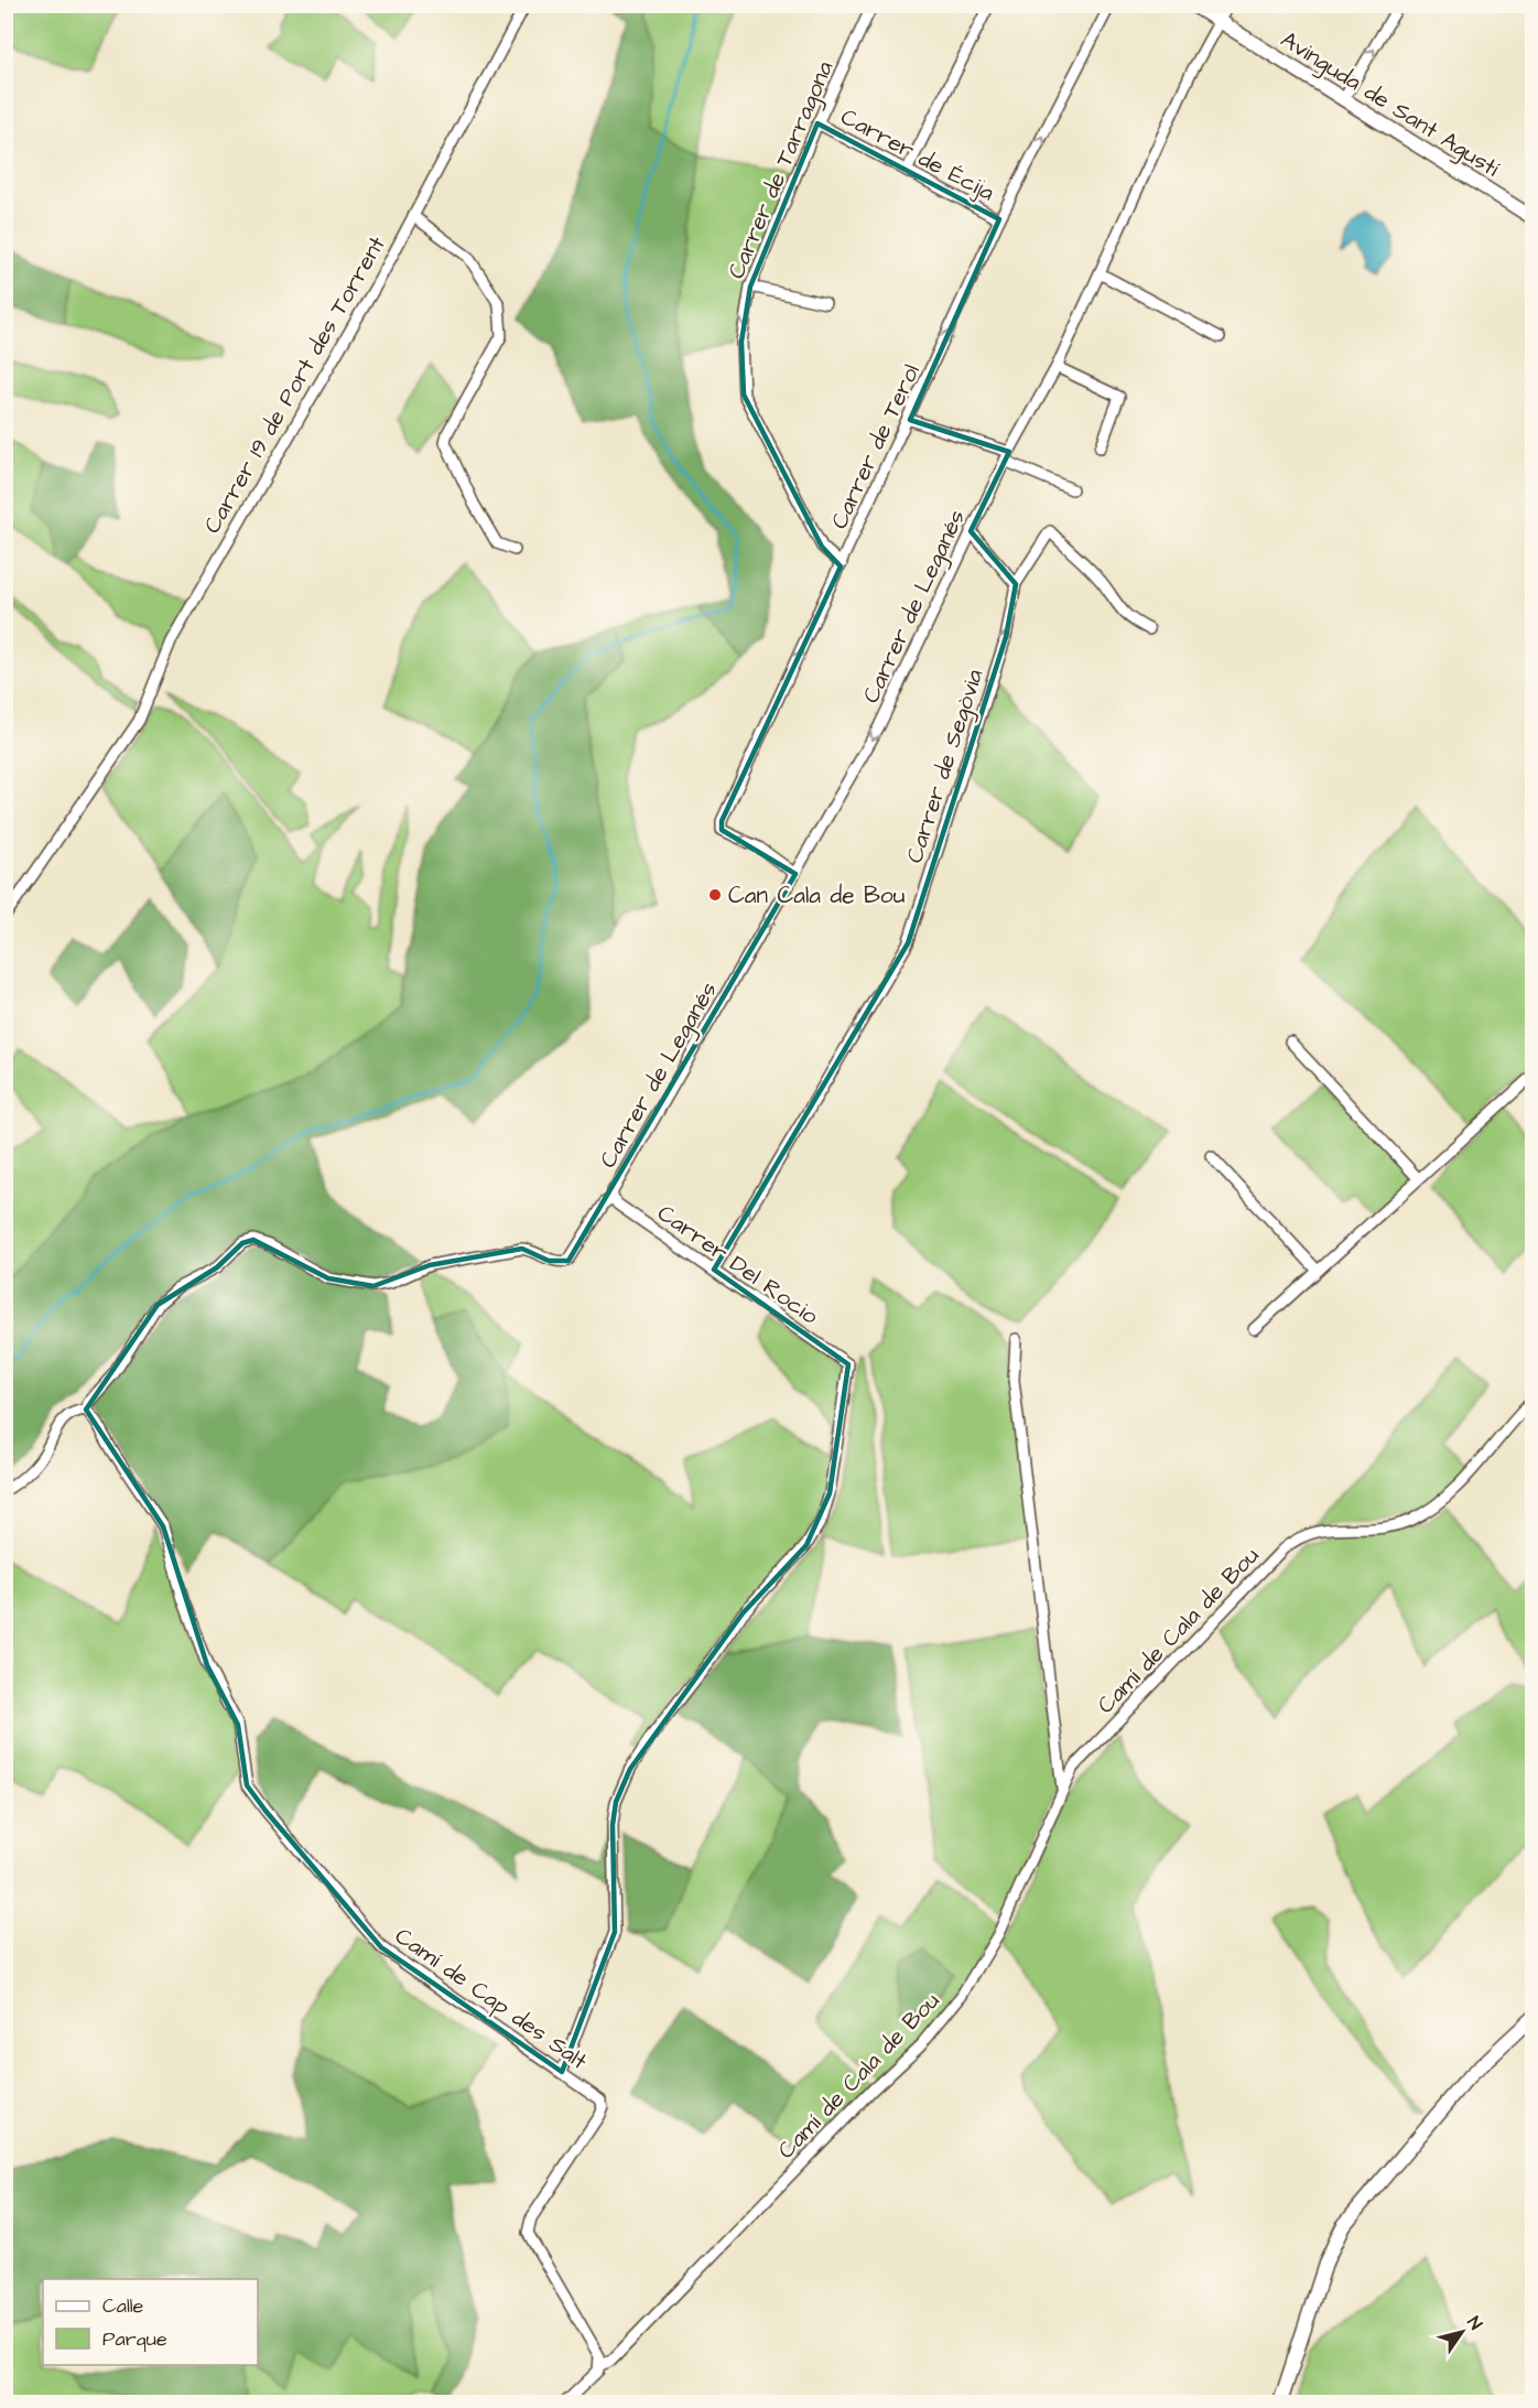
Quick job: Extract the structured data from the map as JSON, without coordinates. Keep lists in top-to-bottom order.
{
  "streets": {
    "street": [
      "Avinguda de Sant Agustí",
      "Carrer de Écija",
      "Carrer de Tarragona",
      "Carrer 19 de Port des Torrent",
      "Carrer de Terol",
      "Carrer de Leganés",
      "Carrer de Segòvia",
      "Carrer Del Rocio",
      "Camí de Cala de Bou",
      "Camí de Cap des Salt"
    ]
  },
  "crossings": [
    ["Avinguda de Sant Agustí", "Carrer de Leganés"],
    ["Carrer de Écija", "Carrer de Tarragona"],
    ["Carrer de Écija", "Carrer de Terol"],
    ["Carrer de Tarragona", "Carrer de Terol"],
    ["Carrer de Terol", "Carrer de Leganés"],
    ["Carrer de Leganés", "Carrer Del Rocio"],
    ["Carrer de Leganés", "Camí de Cap des Salt"],
    ["Carrer de Segòvia", "Carrer Del Rocio"],
    ["Carrer Del Rocio", "Camí de Cap des Salt"],
    ["Camí de Cala de Bou", "Camí de Cap des Salt"]
  ],
  "one_way": [
    "Carrer de Tarragona",
    "Carrer de Terol",
    "Carrer de Leganés",
    "Carrer de Segòvia"
  ],
  "places": ["Can Cala de Bou"],
  "legend": ["Calle", "Parque"],
  "north": "top right"
}
